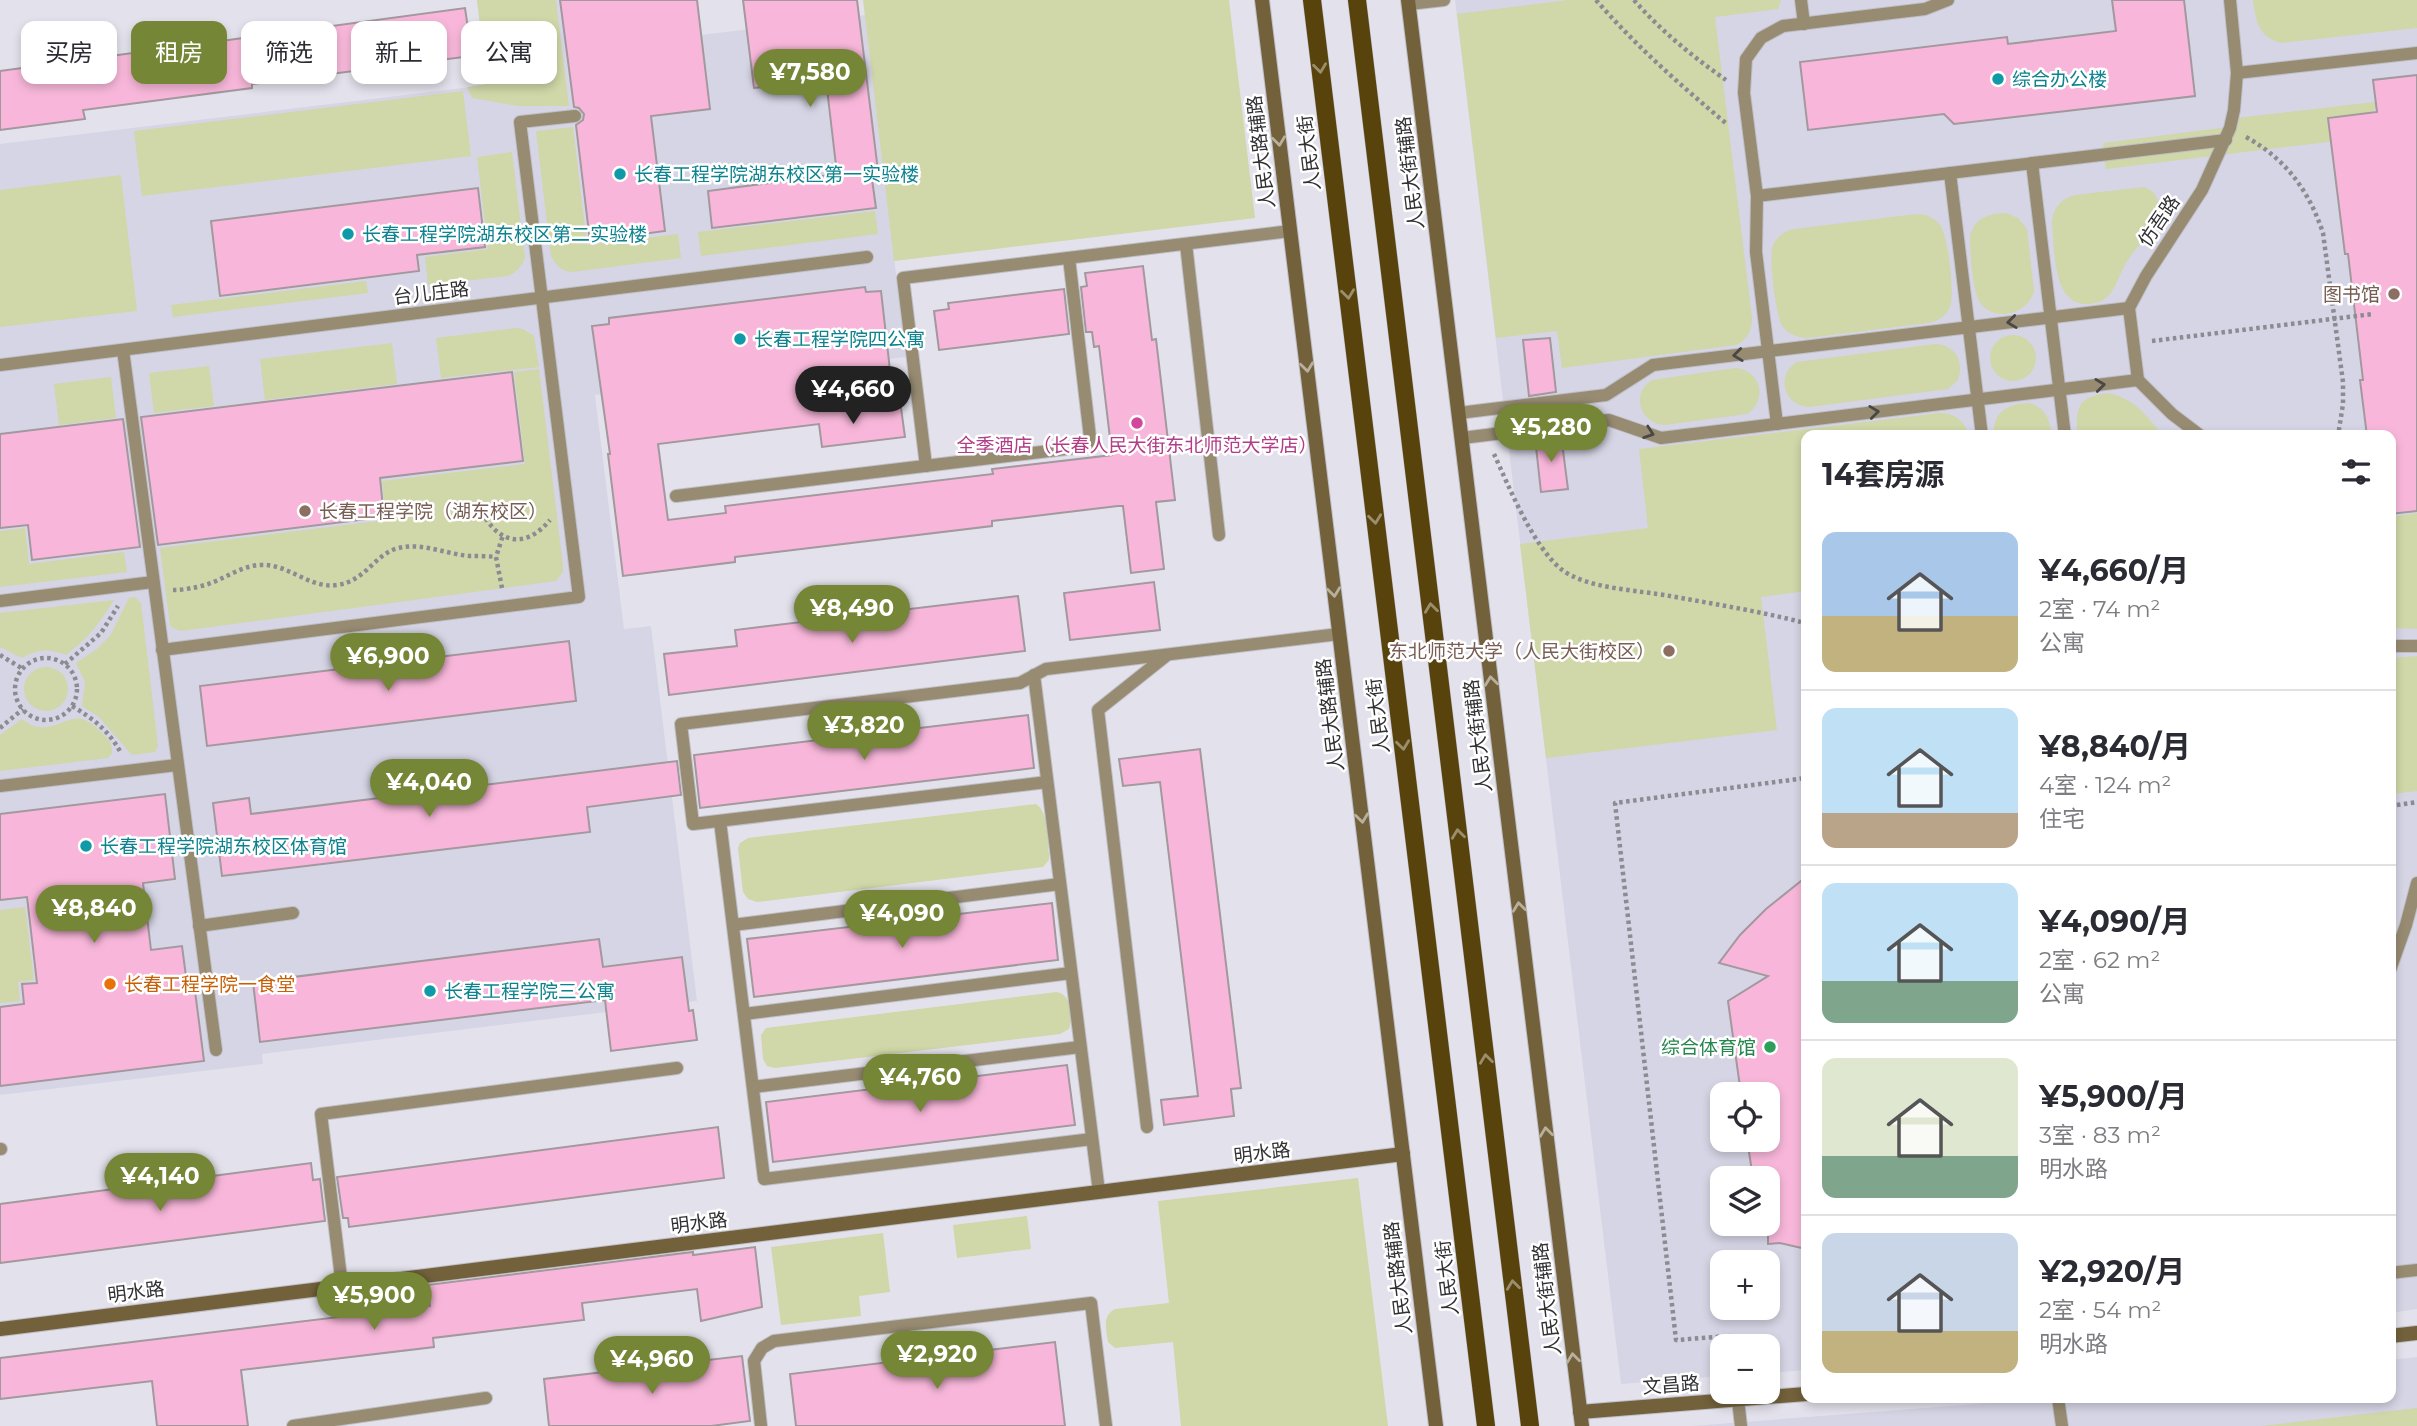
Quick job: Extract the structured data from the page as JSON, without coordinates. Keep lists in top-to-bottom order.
{
  "streets": {
    "main road": [
      "人民大路辅路",
      "人民大街",
      "人民大街辅路",
      "明水路",
      "文昌路"
    ],
    "lane": ["仿吾路", "台儿庄路"]
  },
  "crossings": [
    ["人民大路辅路", "明水路"],
    ["人民大街辅路", "文昌路"]
  ],
  "places": [
    "综合办公楼",
    "长春工程学院湖东校区第一实验楼",
    "长春工程学院湖东校区第二实验楼",
    "图书馆",
    "长春工程学院四公寓",
    "全季酒店（长春人民大街东北师范大学店）",
    "长春工程学院（湖东校区）",
    "东北师范大学（人民大街校区）",
    "长春工程学院湖东校区体育馆",
    "长春工程学院一食堂",
    "长春工程学院三公寓",
    "综合体育馆"
  ],
  "page": {
    "chip": [
      "买房",
      "租房",
      "筛选",
      "新上",
      "公寓"
    ],
    "price": [
      "¥7,580",
      "¥4,660",
      "¥5,280",
      "¥8,490",
      "¥6,900",
      "¥3,820",
      "¥4,040",
      "¥8,840",
      "¥4,090",
      "¥4,760",
      "¥4,140",
      "¥5,900",
      "¥2,920",
      "¥4,960"
    ],
    "heading": "14套房源",
    "list": [
      {
        "name": "¥4,660/月",
        "note": "2室 · 74 m² · 公寓"
      },
      {
        "name": "¥8,840/月",
        "note": "4室 · 124 m² · 住宅"
      },
      {
        "name": "¥4,090/月",
        "note": "2室 · 62 m² · 公寓"
      },
      {
        "name": "¥5,900/月",
        "note": "3室 · 83 m² · 明水路"
      },
      {
        "name": "¥2,920/月",
        "note": "2室 · 54 m² · 明水路"
      }
    ],
    "map_buttons": ["+", "−"]
  }
}
